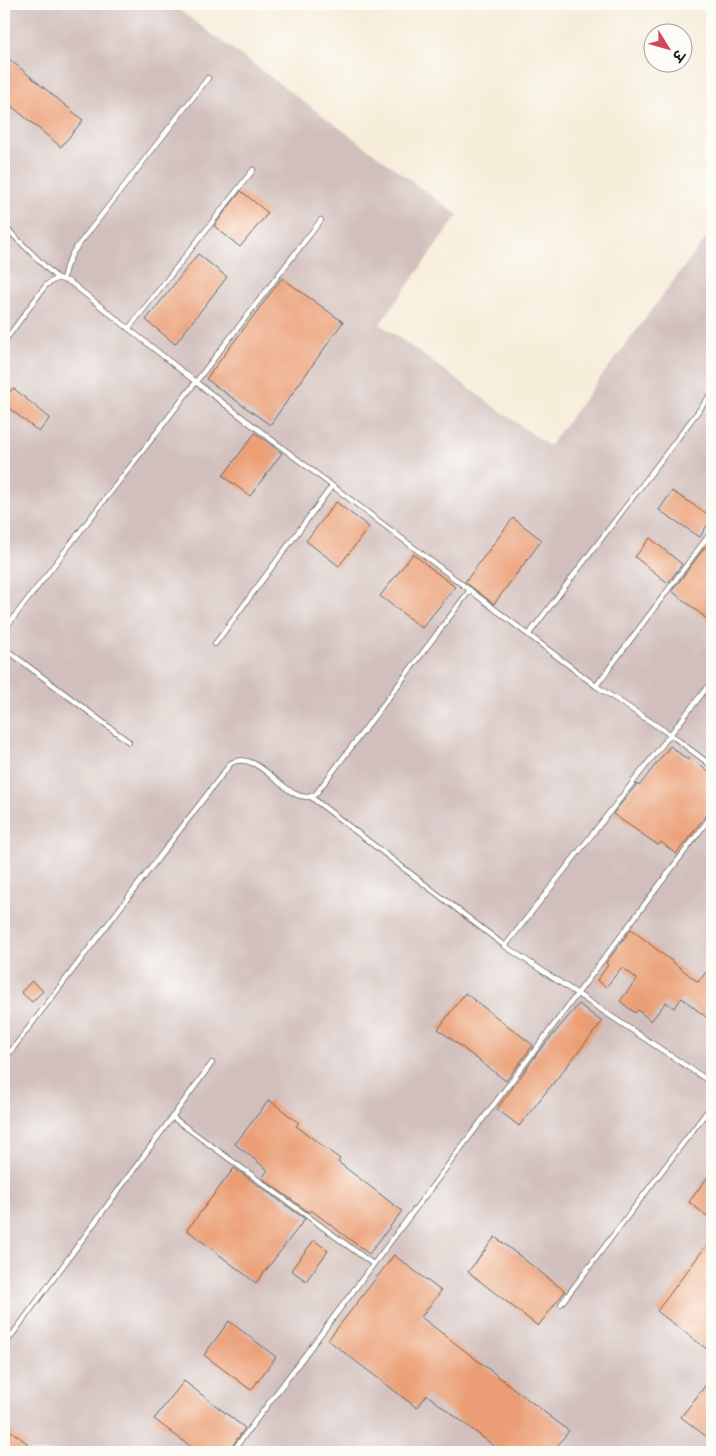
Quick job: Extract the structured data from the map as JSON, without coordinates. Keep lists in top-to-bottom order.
{
  "north": "bottom right"
}
